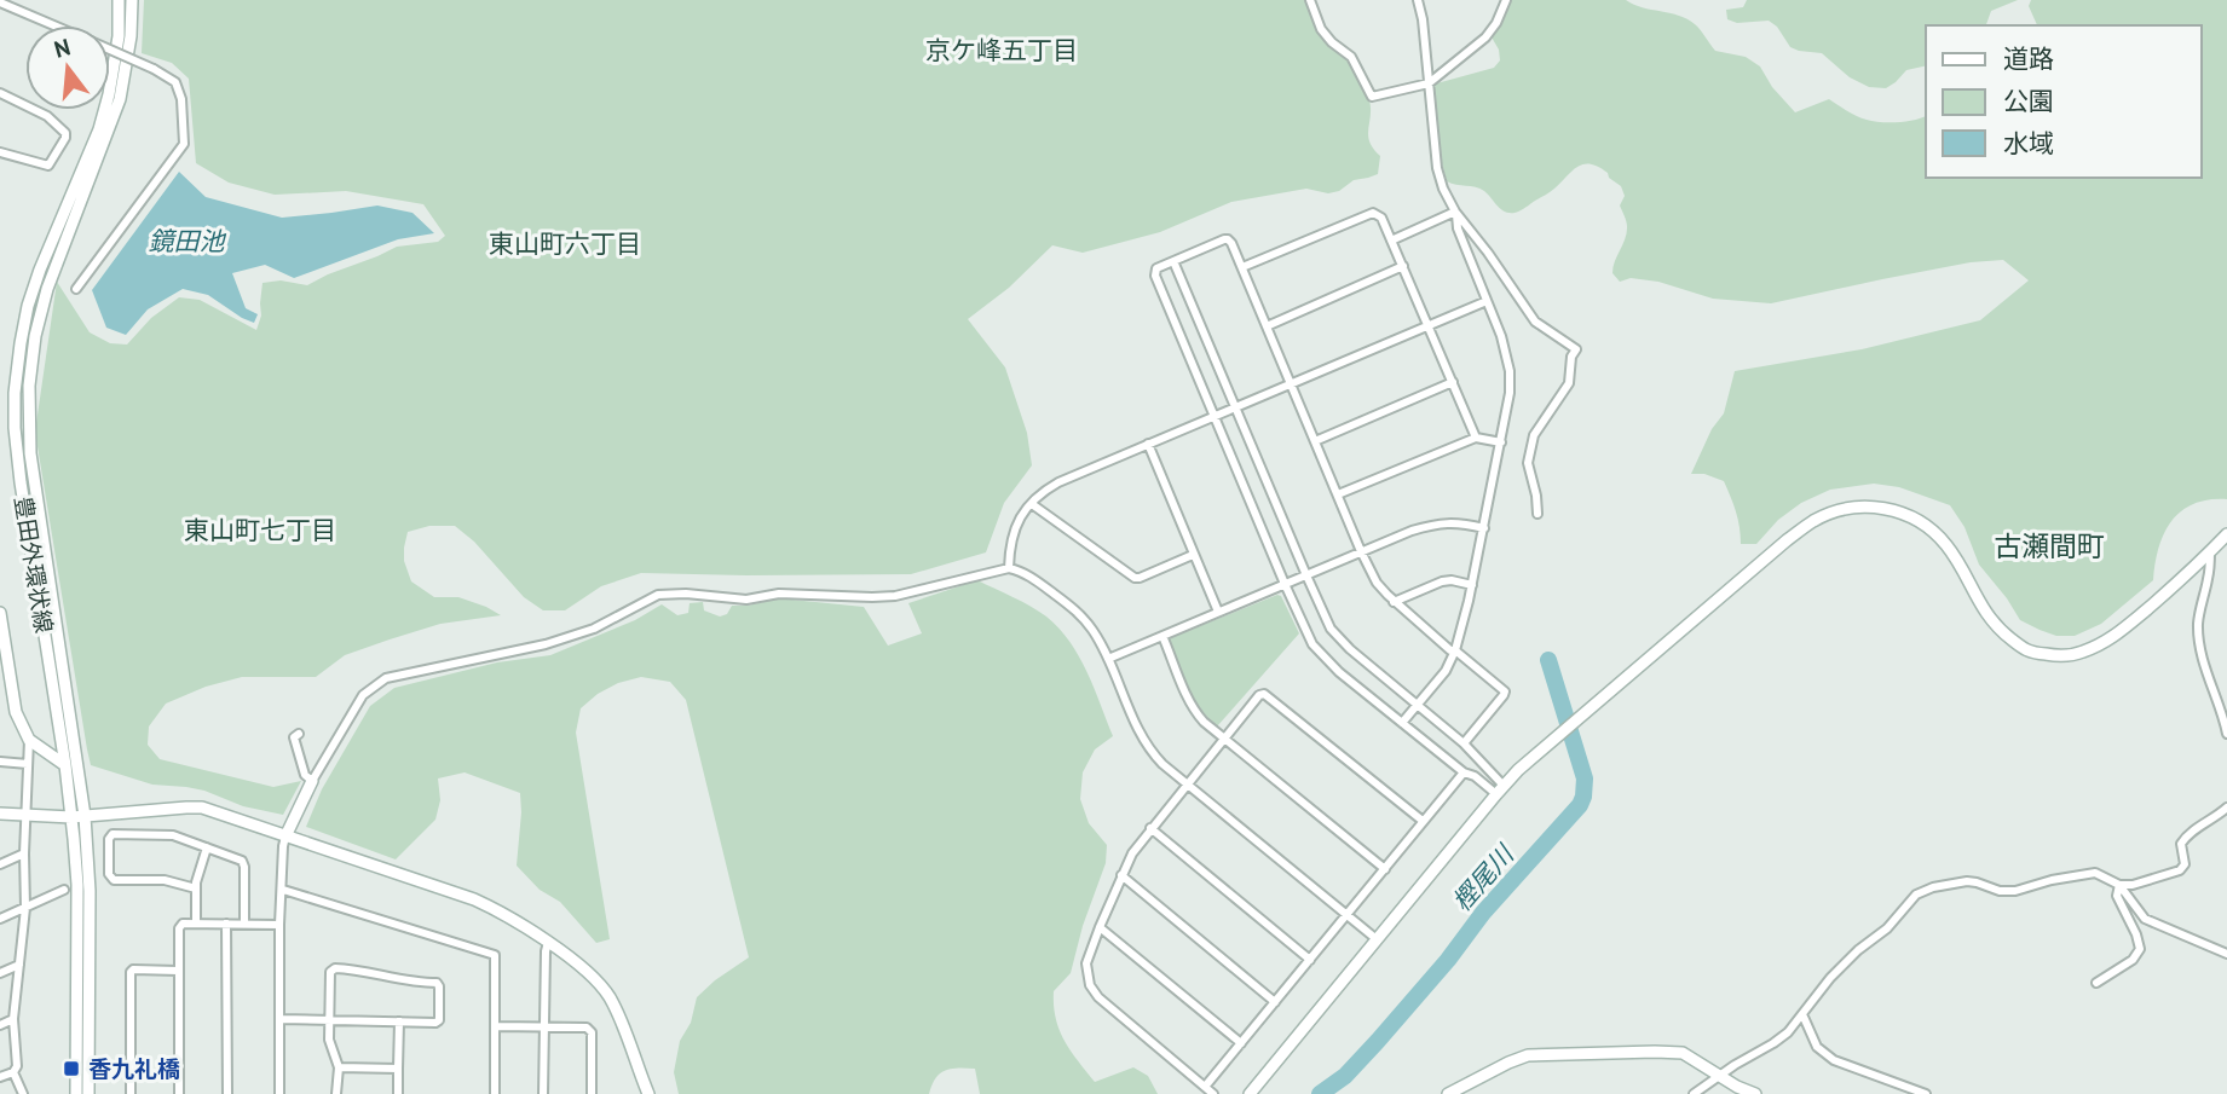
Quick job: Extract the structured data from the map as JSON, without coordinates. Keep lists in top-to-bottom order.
{
  "streets": {
    "street": ["豊田外環状線"]
  },
  "districts": [
    "京ケ峰五丁目",
    "東山町六丁目",
    "東山町七丁目",
    "古瀬間町"
  ],
  "water": ["鏡田池", "樫尾川"],
  "places": {
    "transit": ["香九礼橋"]
  },
  "legend": ["道路", "公園", "水域"],
  "north": "top"
}
